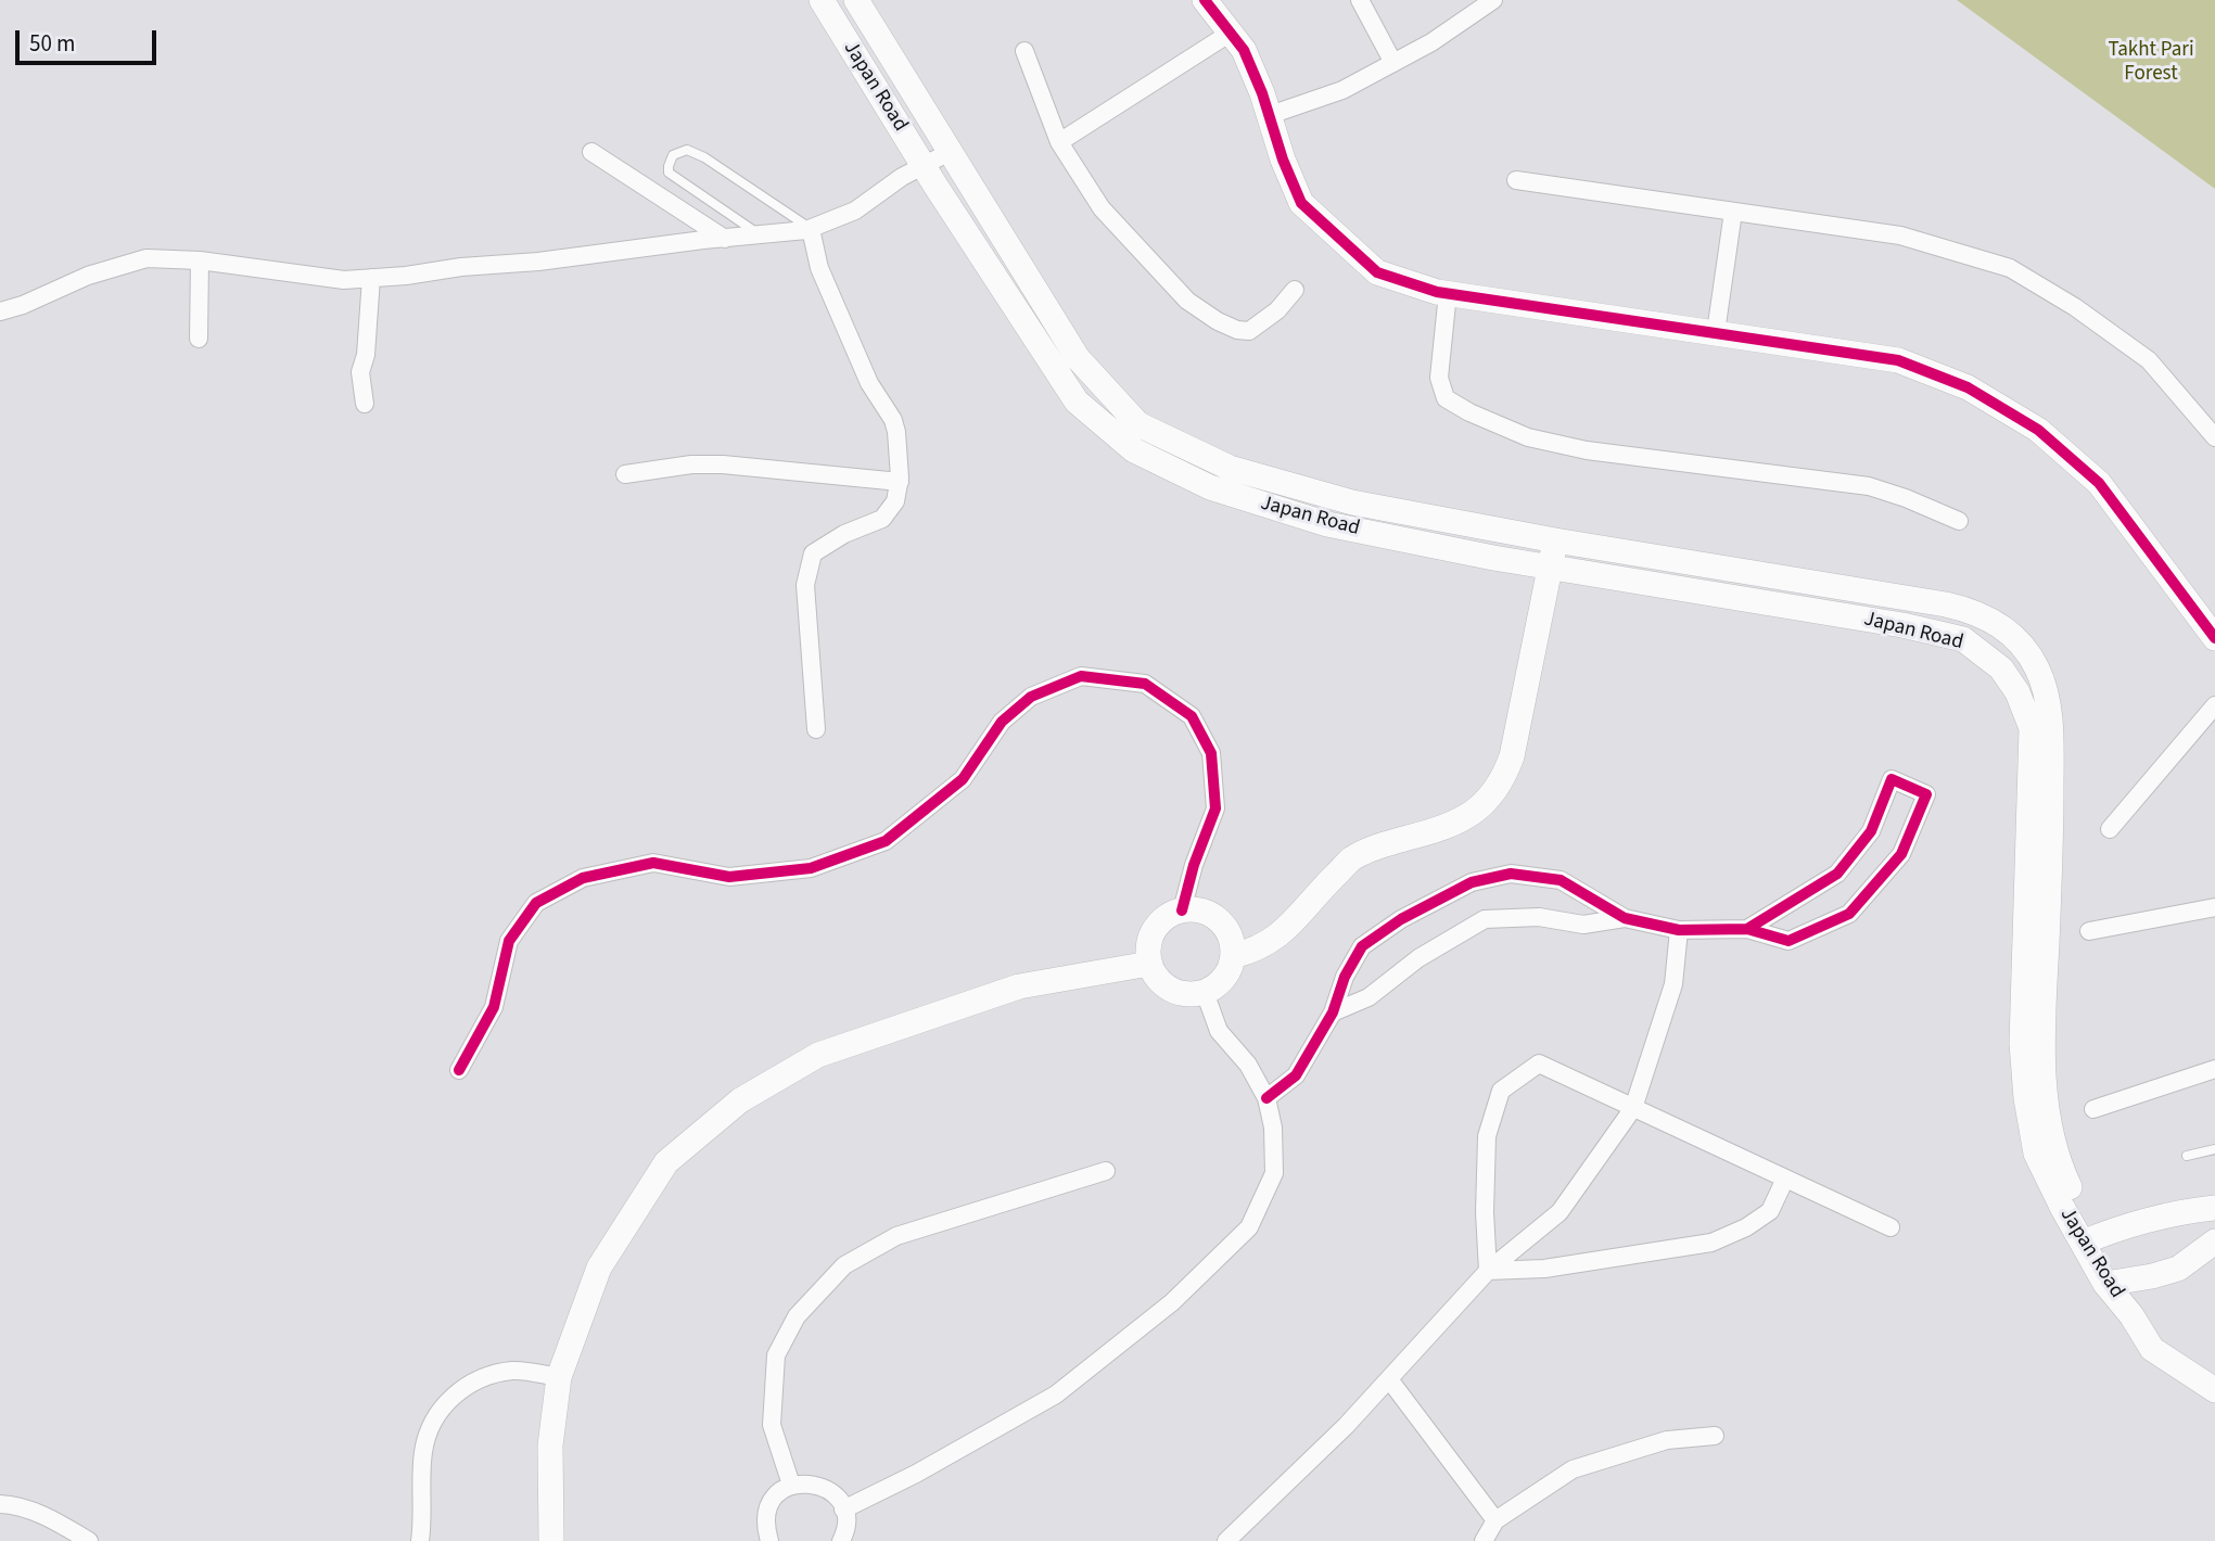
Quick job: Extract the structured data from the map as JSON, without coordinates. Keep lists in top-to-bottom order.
{
  "streets": {
    "main road": ["Japan Road"]
  },
  "parks": ["Takht Pari Forest"],
  "scale_bar": "50 m"
}
